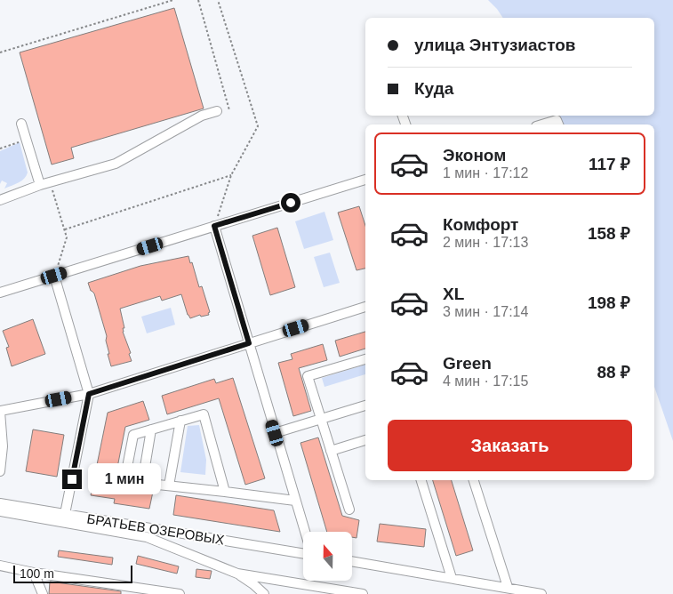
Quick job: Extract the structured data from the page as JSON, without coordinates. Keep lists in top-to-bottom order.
{
  "streets": {
    "street": ["БРАТЬЕВ ОЗЕРОВЫХ"]
  },
  "scale_bar": "100 m",
  "north": "top",
  "page": {
    "banner": ["улица Энтузиастов", "Куда"],
    "list": [
      {
        "name": "Эконом",
        "note": "1 мин · 17:12",
        "value": "117 ₽"
      },
      {
        "name": "Комфорт",
        "note": "2 мин · 17:13",
        "value": "158 ₽"
      },
      {
        "name": "XL",
        "note": "3 мин · 17:14",
        "value": "198 ₽"
      },
      {
        "name": "Green",
        "note": "4 мин · 17:15",
        "value": "88 ₽"
      }
    ],
    "buttons": "Заказать",
    "bubble": "1 мин",
    "scale": "100 m"
  }
}
